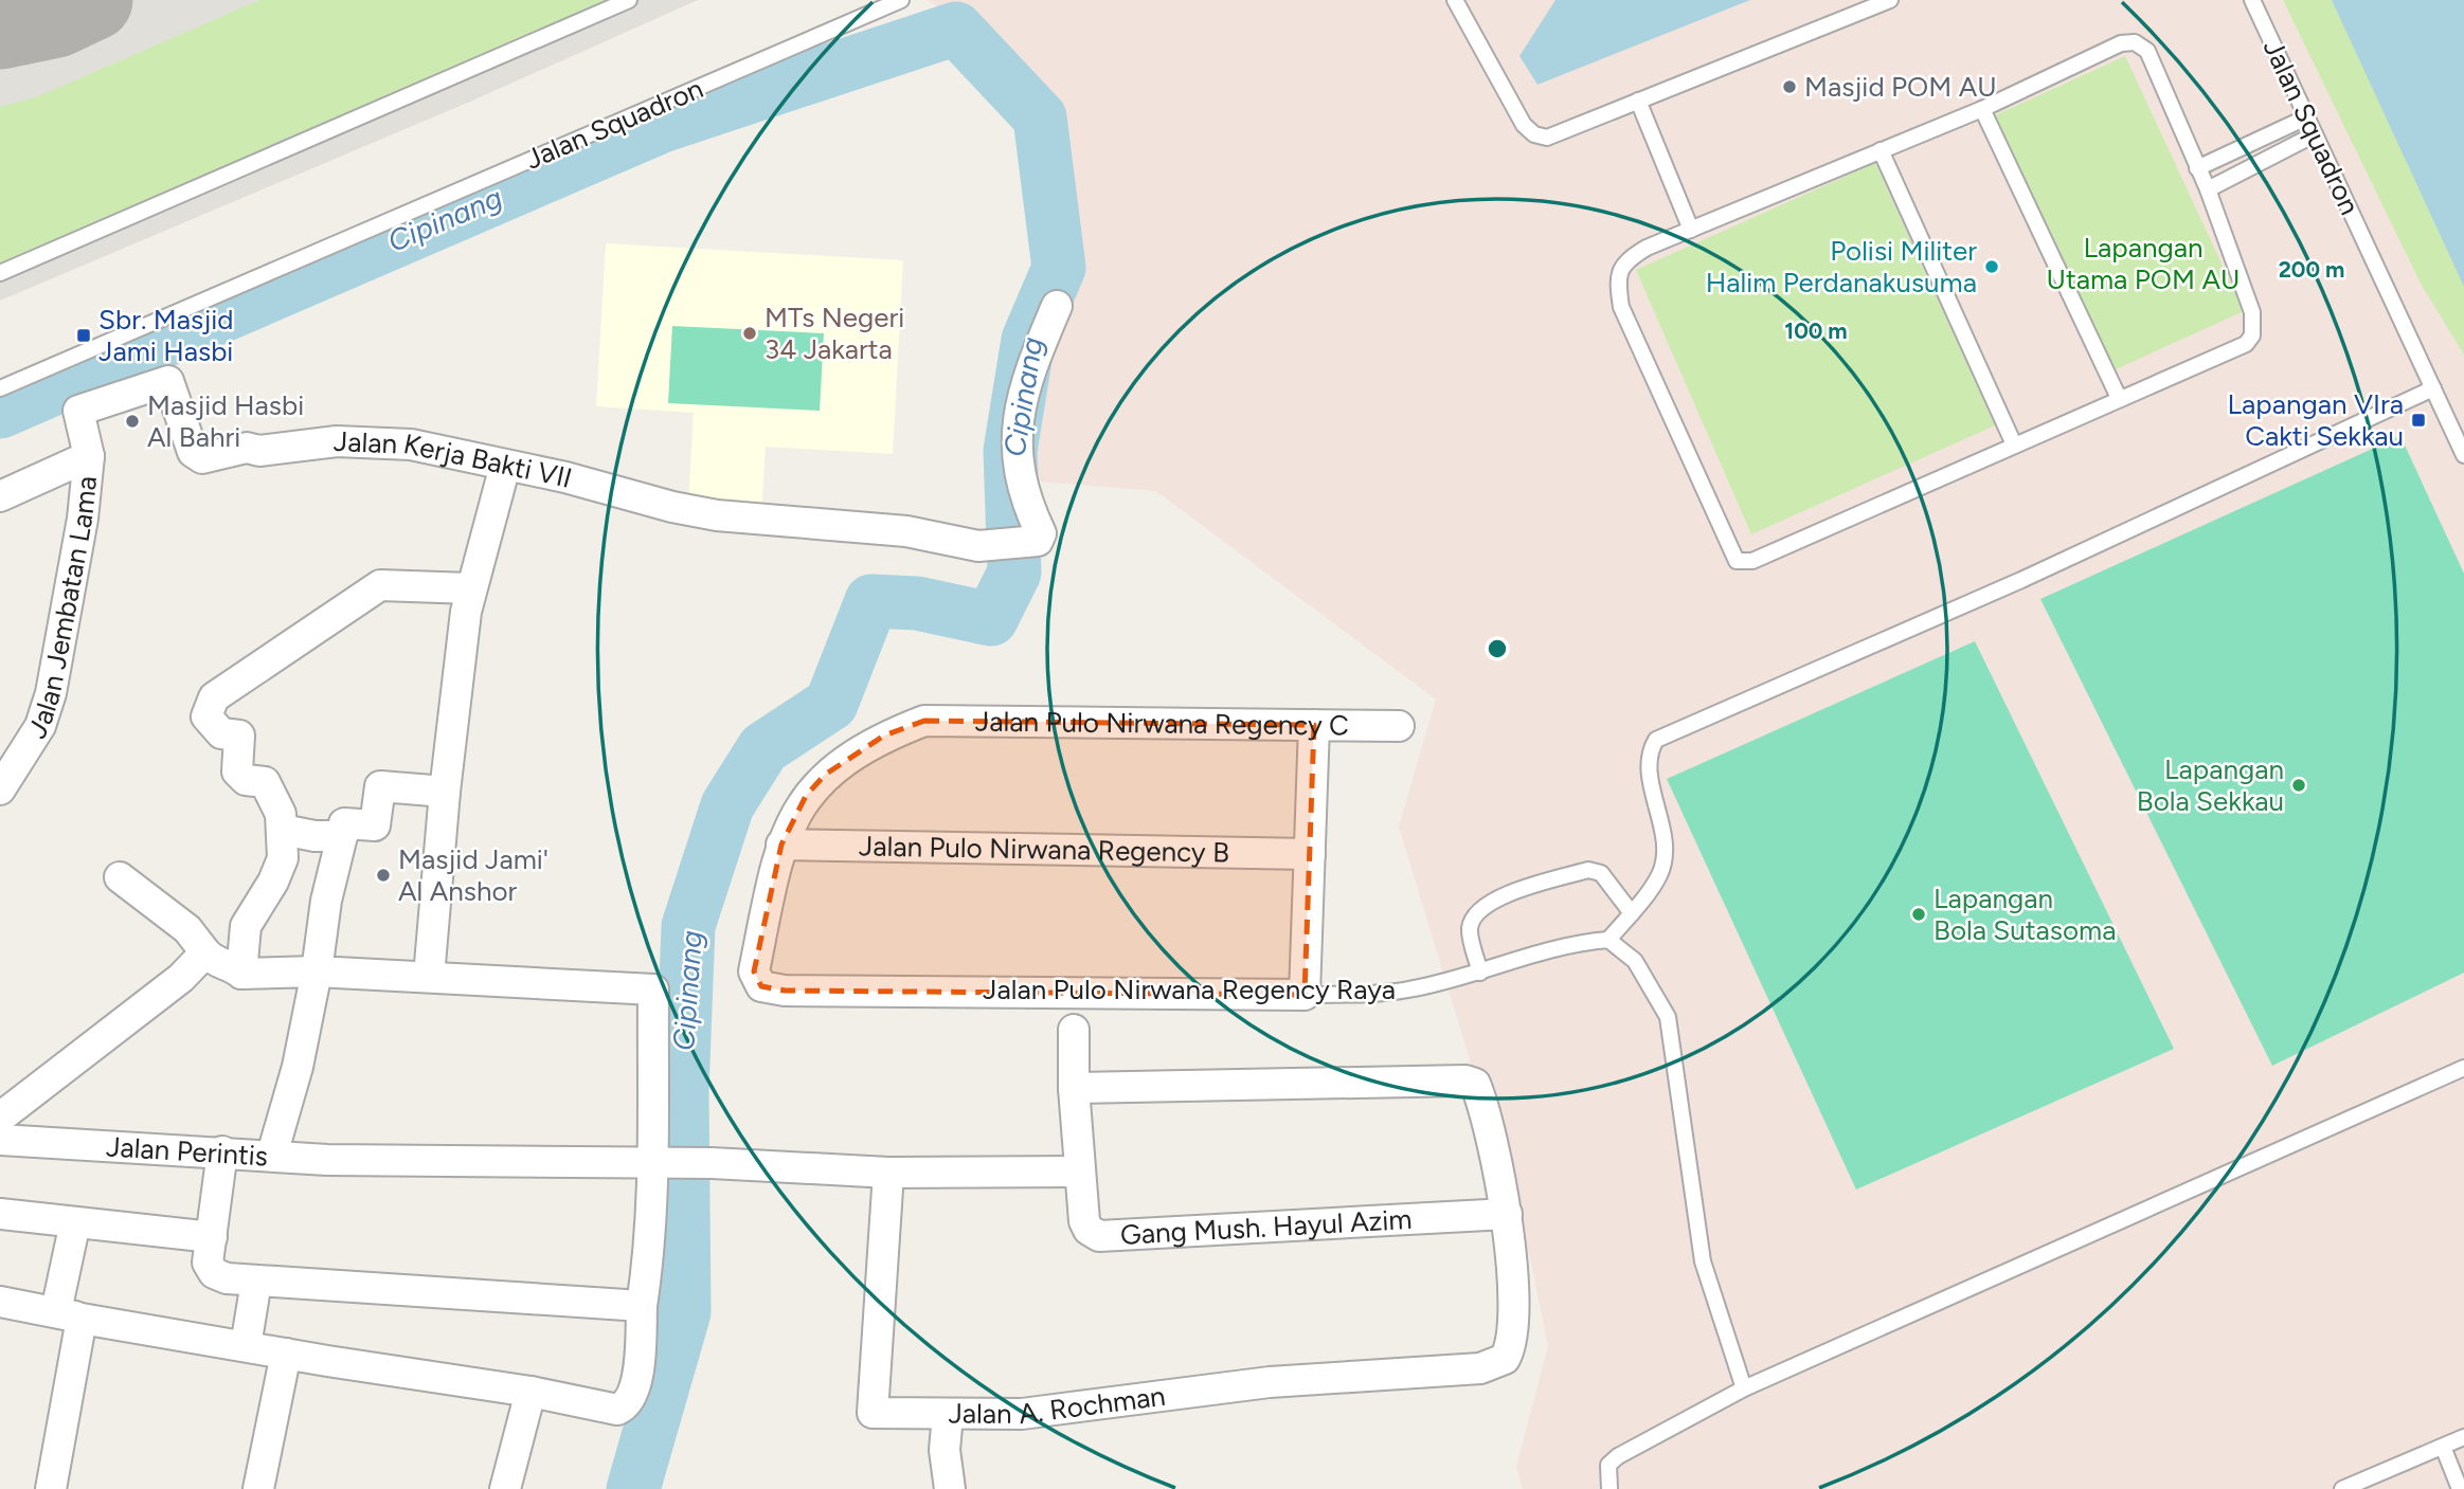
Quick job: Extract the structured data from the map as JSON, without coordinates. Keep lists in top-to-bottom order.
{
  "streets": {
    "street": [
      "Jalan Kerja Bakti VII",
      "Jalan Jembatan Lama",
      "Jalan Pulo Nirwana Regency C",
      "Jalan Pulo Nirwana Regency B",
      "Jalan Pulo Nirwana Regency Raya",
      "Jalan Perintis",
      "Gang Mush. Hayul Azim",
      "Jalan A. Rochman"
    ],
    "lane": ["Jalan Squadron"]
  },
  "crossings": [
    ["Jalan Kerja Bakti VII", "Jalan Jembatan Lama"],
    ["Jalan Pulo Nirwana Regency C", "Jalan Pulo Nirwana Regency Raya"],
    ["Jalan Pulo Nirwana Regency B", "Jalan Pulo Nirwana Regency Raya"],
    ["Gang Mush. Hayul Azim", "Jalan A. Rochman"]
  ],
  "water": ["Cipinang"],
  "parks": ["Lapangan Utama POM AU"],
  "places": {
    "other": [
      "Masjid POM AU",
      "Polisi Militer Halim Perdanakusuma",
      "MTs Negeri 34 Jakarta",
      "Masjid Hasbi Al Bahri",
      "Lapangan Bola Sekkau",
      "Masjid Jami' Al Anshor",
      "Lapangan Bola Sutasoma"
    ],
    "transit": ["Sbr. Masjid Jami Hasbi", "Lapangan VIra Cakti Sekkau"]
  },
  "rings": ["200 m", "100 m"]
}
